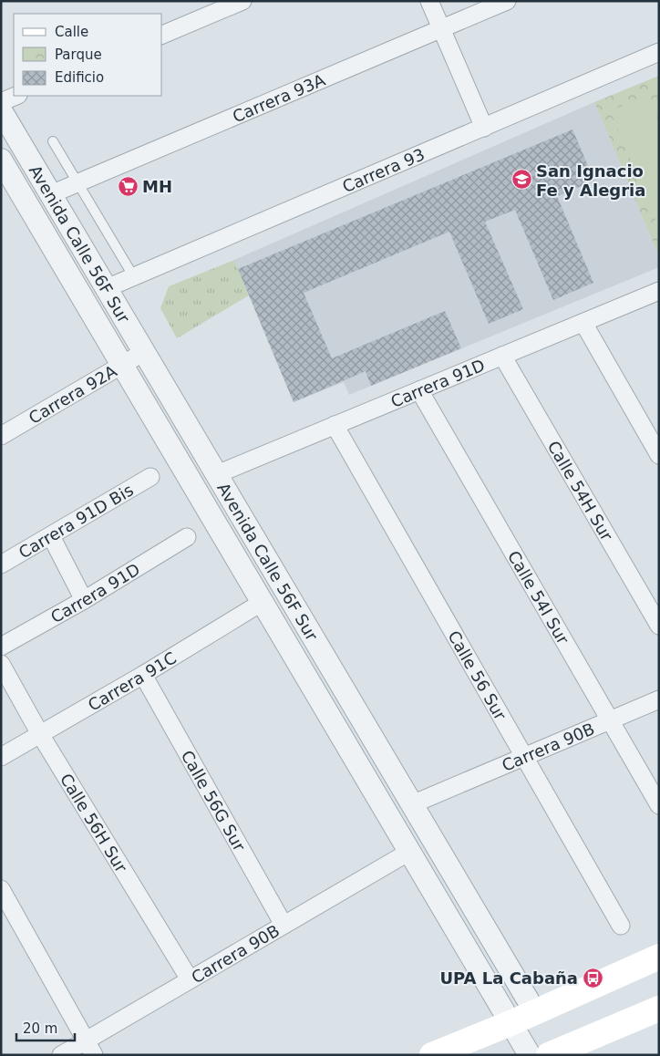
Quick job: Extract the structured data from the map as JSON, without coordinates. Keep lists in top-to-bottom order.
{
  "streets": {
    "street": [
      "Carrera 93A",
      "Carrera 93",
      "Avenida Calle 56F Sur",
      "Carrera 91D",
      "Carrera 92A",
      "Calle 54H Sur",
      "Carrera 91D Bis",
      "Calle 54I Sur",
      "Calle 56 Sur",
      "Carrera 91C",
      "Carrera 90B",
      "Calle 56G Sur",
      "Calle 56H Sur"
    ]
  },
  "crossings": [
    ["Carrera 93A", "Avenida Calle 56F Sur"],
    ["Carrera 93", "Avenida Calle 56F Sur"],
    ["Avenida Calle 56F Sur", "Carrera 91D"],
    ["Avenida Calle 56F Sur", "Carrera 92A"],
    ["Avenida Calle 56F Sur", "Carrera 91C"],
    ["Avenida Calle 56F Sur", "Carrera 90B"],
    ["Carrera 91D", "Calle 54H Sur"],
    ["Carrera 91D", "Calle 54I Sur"],
    ["Carrera 91D", "Calle 56 Sur"],
    ["Calle 54I Sur", "Carrera 90B"],
    ["Calle 56 Sur", "Carrera 90B"],
    ["Carrera 91C", "Calle 56G Sur"],
    ["Carrera 91C", "Calle 56H Sur"],
    ["Carrera 90B", "Calle 56G Sur"],
    ["Carrera 90B", "Calle 56H Sur"]
  ],
  "places": {
    "school or university": ["San Ignacio Fe y Alegria"],
    "supermarket": ["MH"],
    "bus stop": ["UPA La Cabaña"]
  },
  "legend": ["Calle", "Parque", "Edificio"],
  "scale_bar": "20 m"
}
